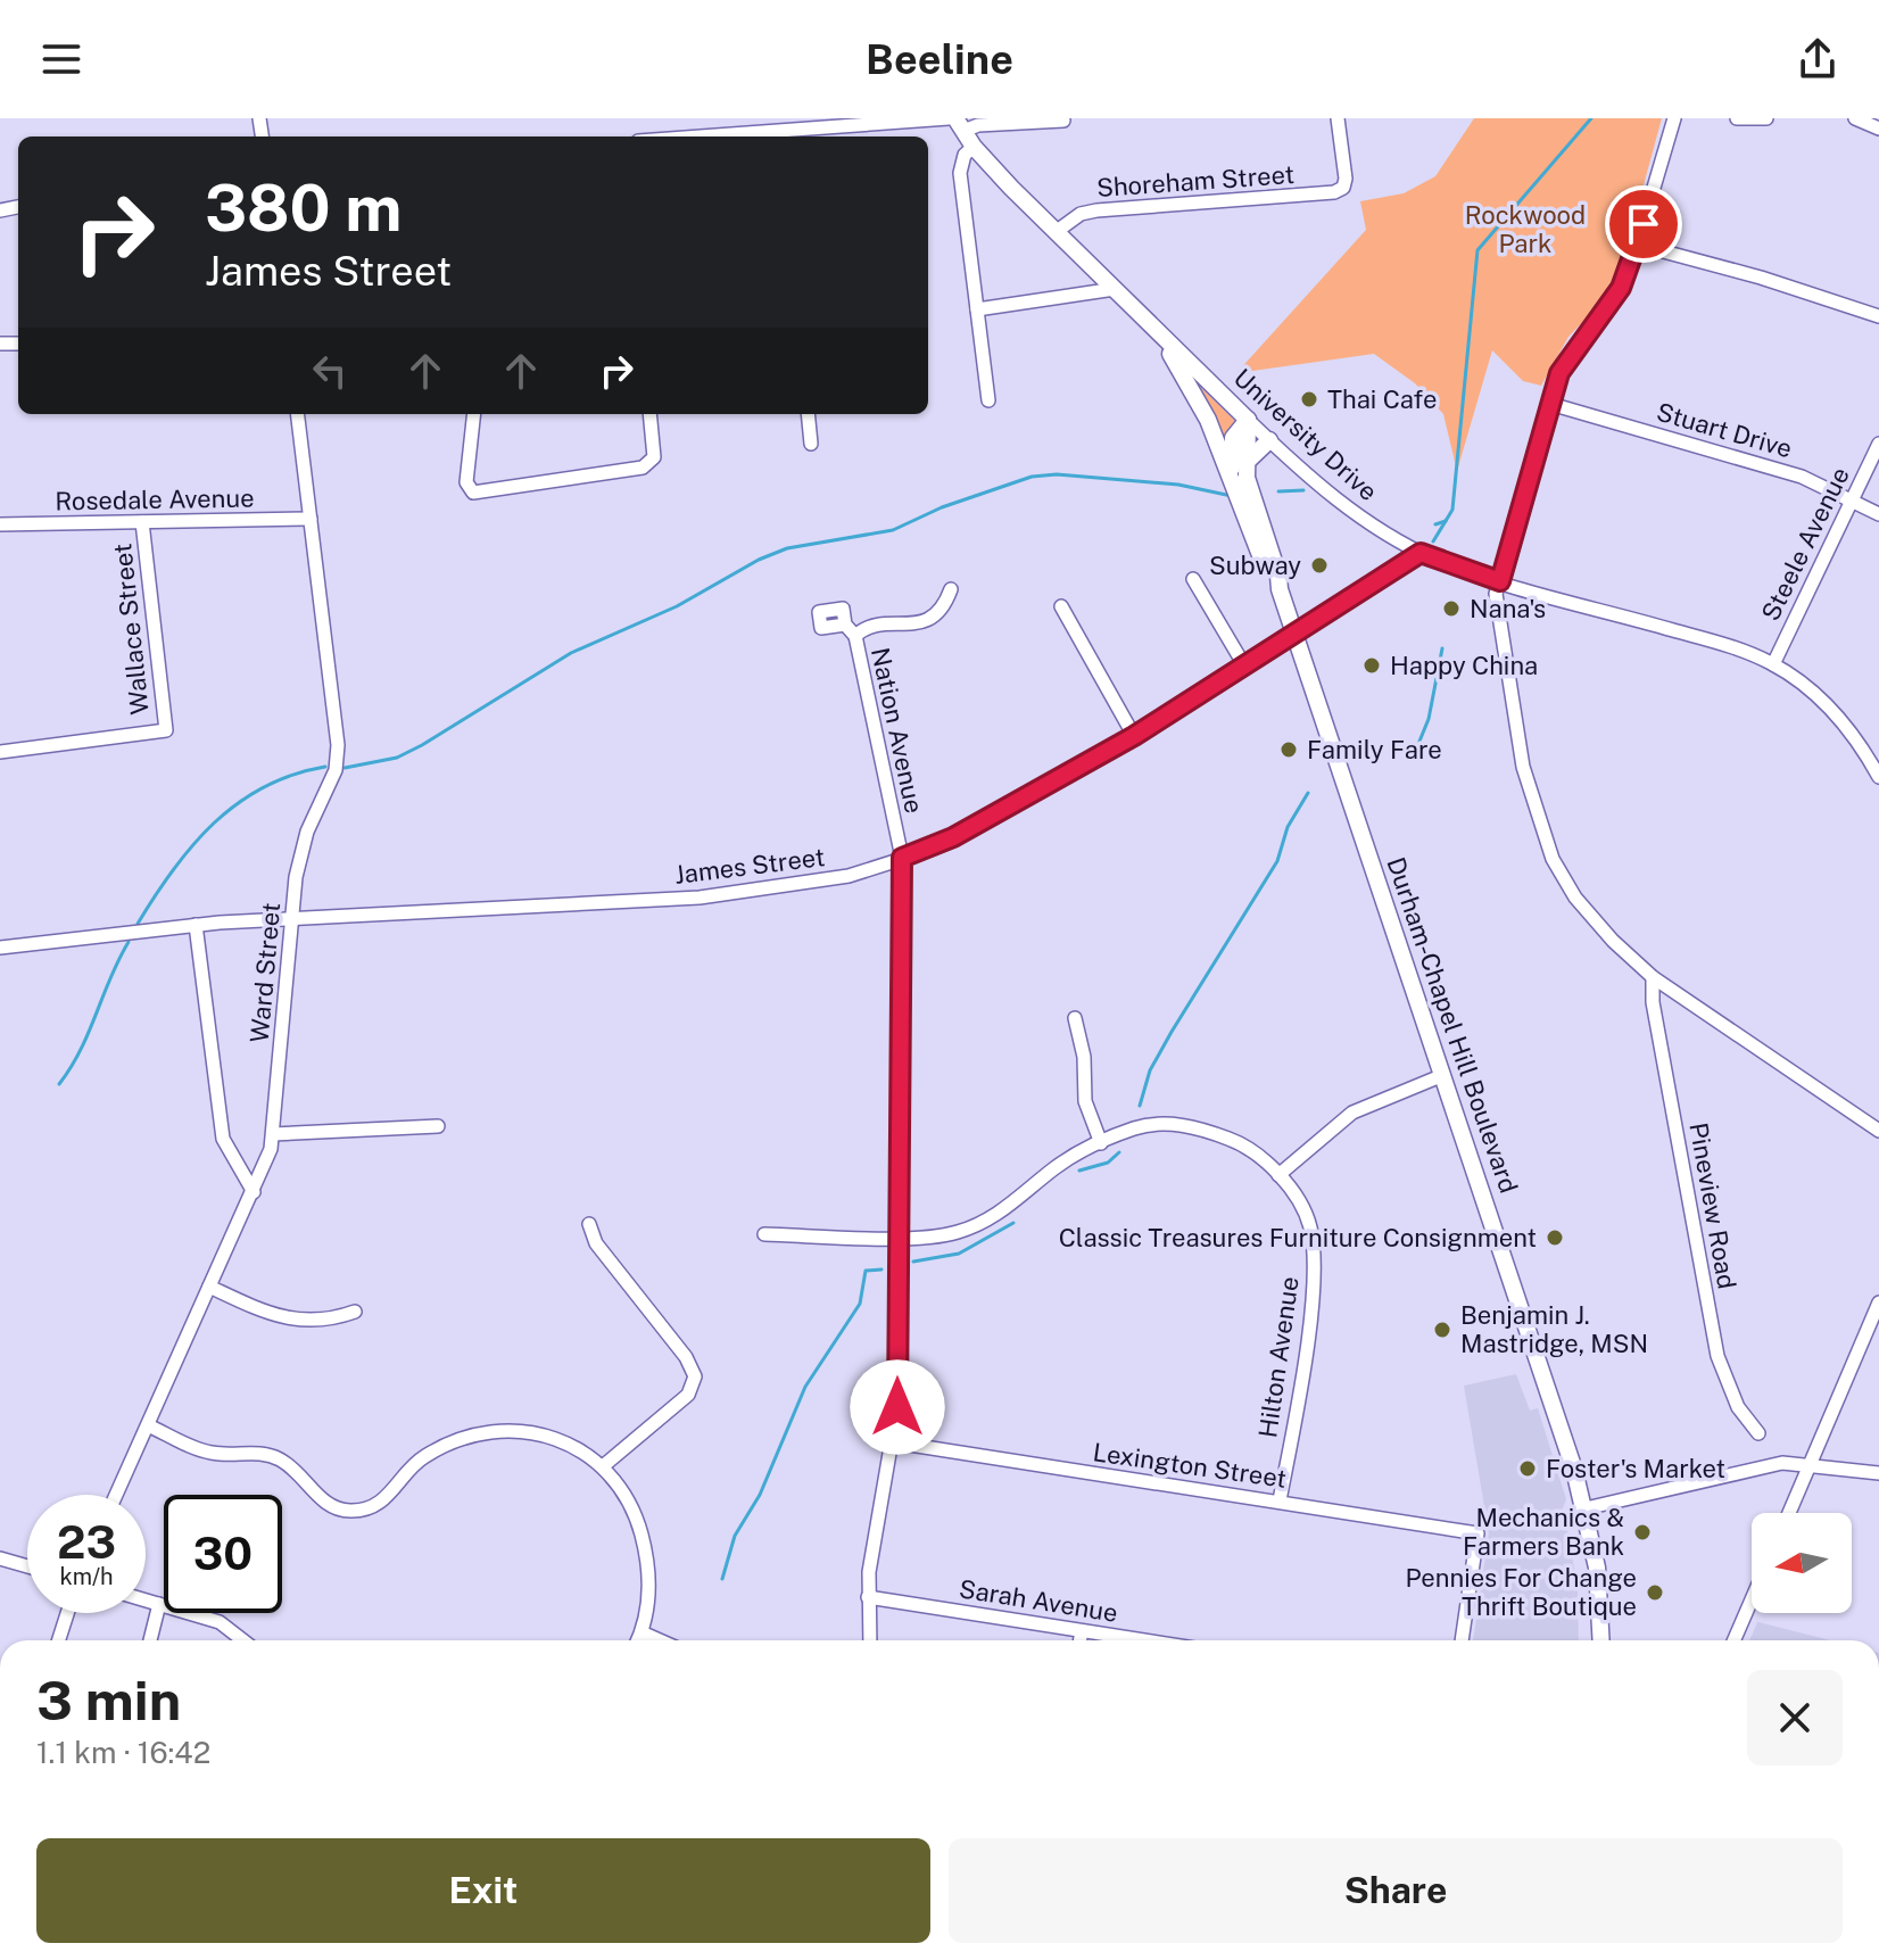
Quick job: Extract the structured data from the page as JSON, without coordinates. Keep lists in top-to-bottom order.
{
  "streets": {
    "main road": ["University Drive", "Durham-Chapel Hill Boulevard"],
    "street": [
      "Shoreham Street",
      "Stuart Drive",
      "Rosedale Avenue",
      "Steele Avenue",
      "Wallace Street",
      "Nation Avenue",
      "James Street",
      "Ward Street",
      "Pineview Road",
      "Hilton Avenue",
      "Lexington Street",
      "Sarah Avenue"
    ]
  },
  "crossings": [
    ["Shoreham Street", "University Drive"],
    ["Stuart Drive", "Steele Avenue"],
    ["University Drive", "Steele Avenue"],
    ["University Drive", "James Street"],
    ["University Drive", "Durham-Chapel Hill Boulevard"],
    ["Rosedale Avenue", "Wallace Street"],
    ["Rosedale Avenue", "Ward Street"],
    ["Nation Avenue", "James Street"],
    ["Nation Avenue", "Hilton Avenue"],
    ["Nation Avenue", "Lexington Street"],
    ["Nation Avenue", "Sarah Avenue"],
    ["James Street", "Ward Street"],
    ["James Street", "Durham-Chapel Hill Boulevard"],
    ["Hilton Avenue", "Lexington Street"]
  ],
  "parks": ["Rockwood Park"],
  "places": [
    "Thai Cafe",
    "Subway",
    "Nana's",
    "Happy China",
    "Family Fare",
    "Classic Treasures Furniture Consignment",
    "Benjamin J. Mastridge, MSN",
    "Foster's Market",
    "Mechanics & Farmers Bank",
    "Pennies For Change Thrift Boutique"
  ],
  "north": "left",
  "page": {
    "header": "Beeline",
    "turn": ["380 m", "James Street"],
    "speed": "23 km/h",
    "limit": "30",
    "heading": ["3 min", "1.1 km · 16:42"],
    "buttons": ["Exit", "Share"]
  }
}
